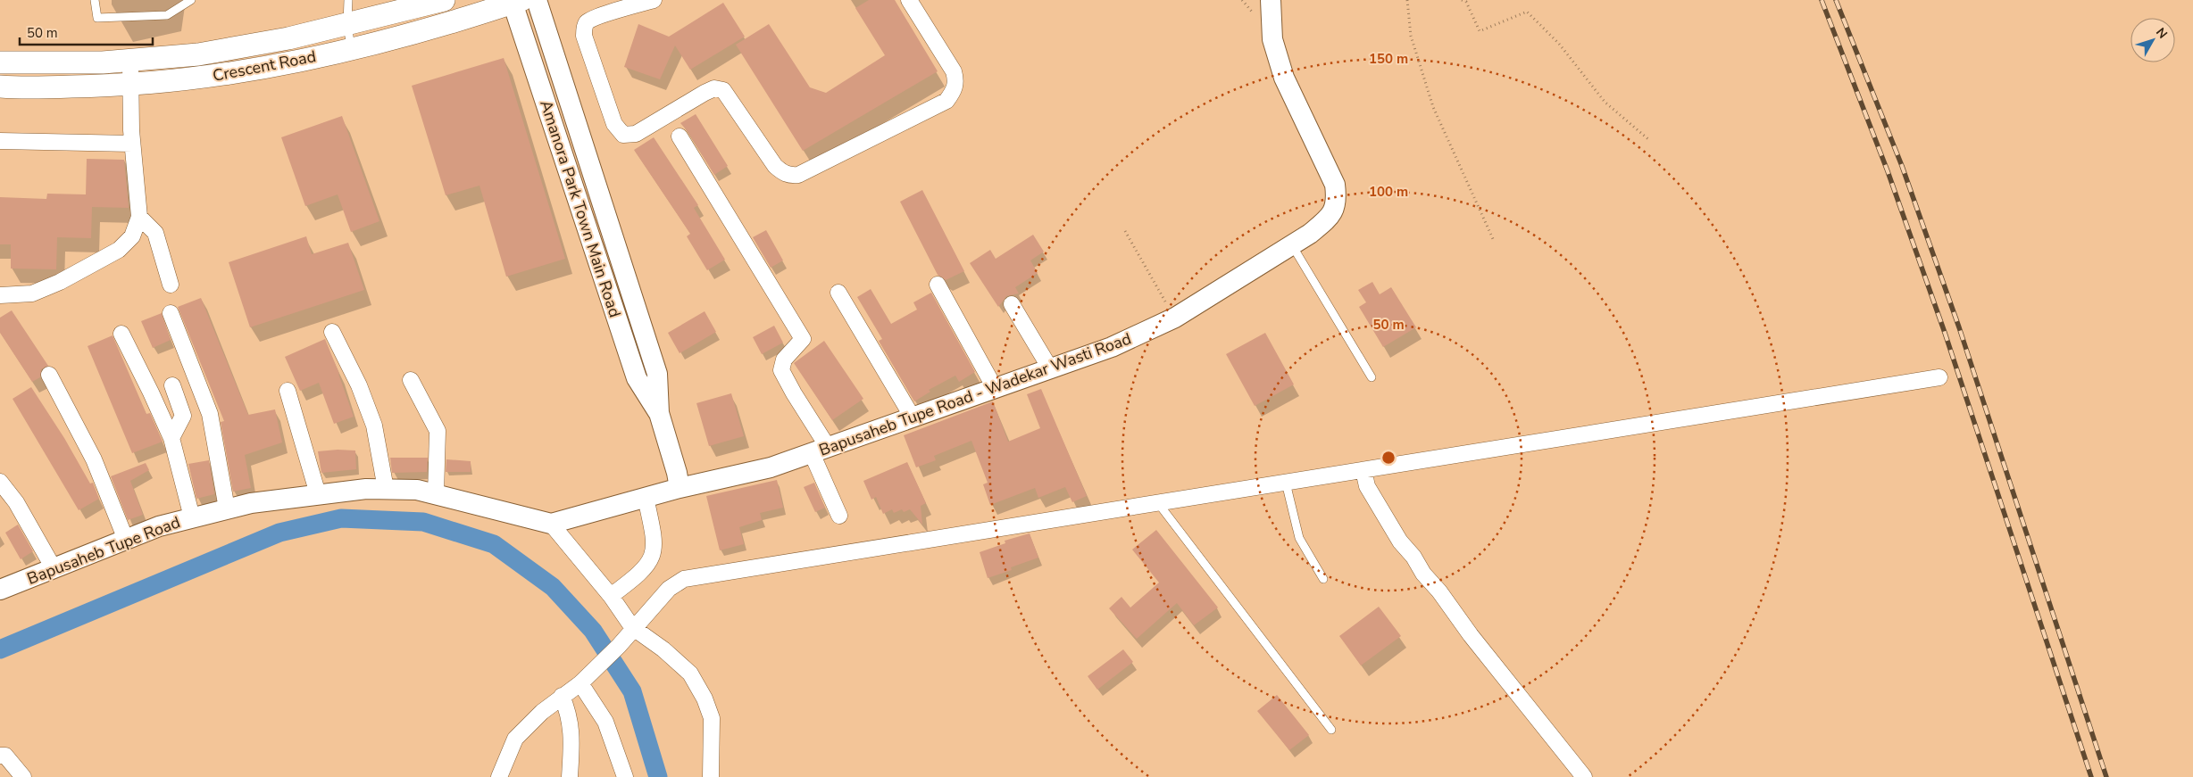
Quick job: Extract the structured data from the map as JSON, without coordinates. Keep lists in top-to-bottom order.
{
  "streets": {
    "main road": ["Crescent Road"],
    "street": ["Amanora Park Town Main Road", "Bapusaheb Tupe Road - Wadekar Wasti Road", "Bapusaheb Tupe Road"]
  },
  "crossings": [
    ["Crescent Road", "Amanora Park Town Main Road"],
    ["Amanora Park Town Main Road", "Bapusaheb Tupe Road - Wadekar Wasti Road"],
    ["Amanora Park Town Main Road", "Bapusaheb Tupe Road"],
    ["Bapusaheb Tupe Road - Wadekar Wasti Road", "Bapusaheb Tupe Road"]
  ],
  "scale_bar": "50 m",
  "north": "top right",
  "rings": ["150 m", "100 m", "50 m"]
}
